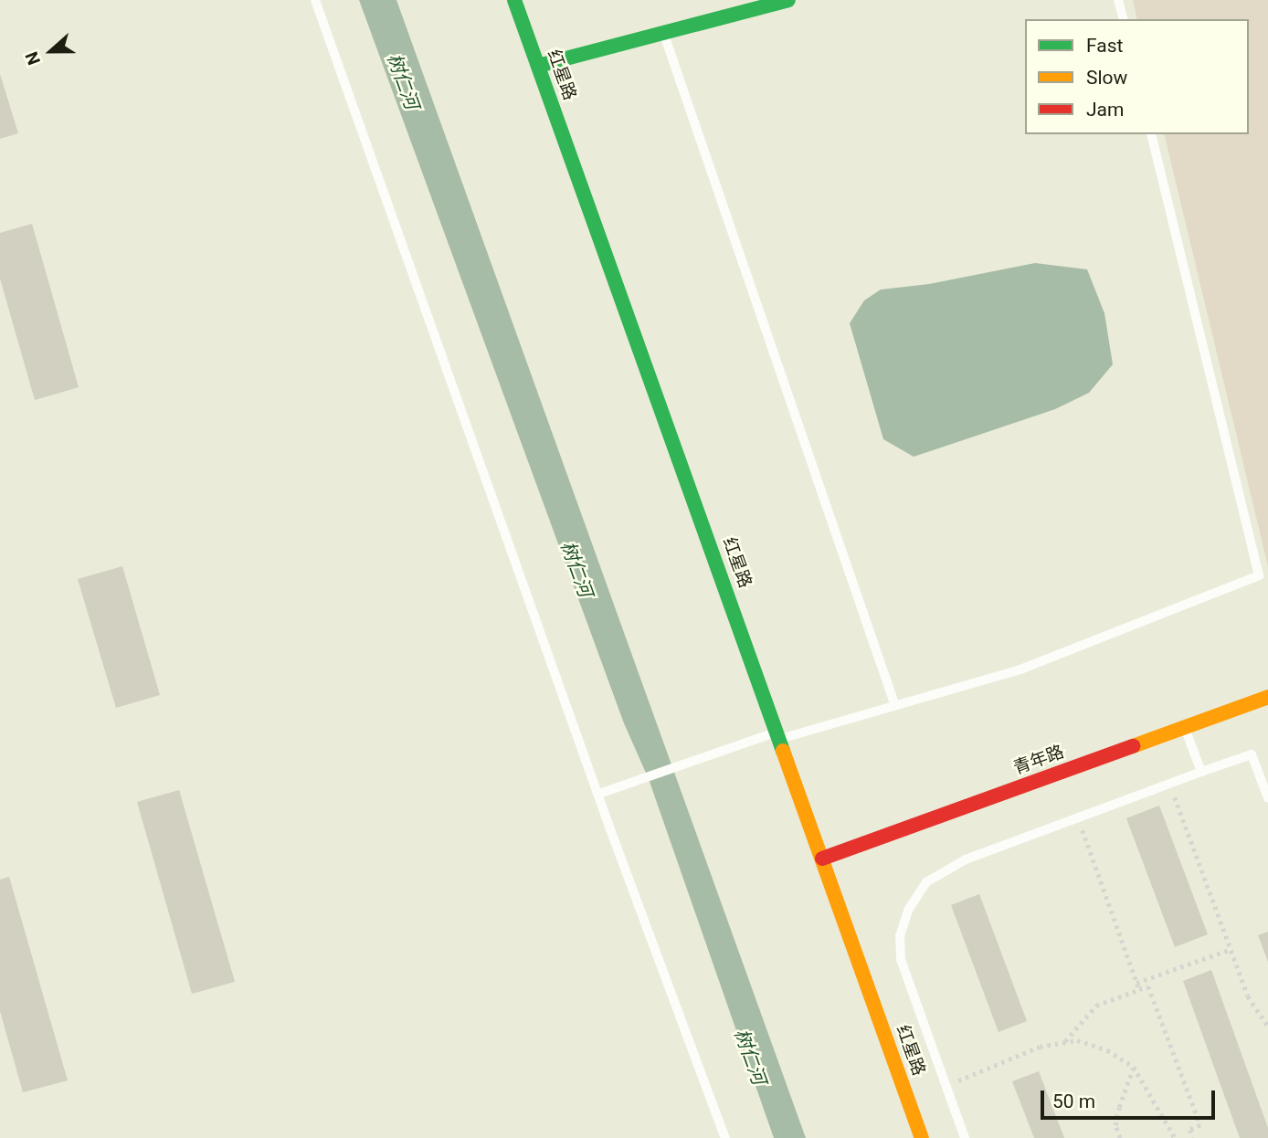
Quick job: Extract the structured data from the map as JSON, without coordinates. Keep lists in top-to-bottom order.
{
  "streets": {
    "street": ["红星路", "青年路"]
  },
  "crossings": [
    ["红星路", "青年路"]
  ],
  "water": ["树仁河"],
  "legend": ["Fast", "Slow", "Jam"],
  "scale_bar": "50 m",
  "north": "left"
}
